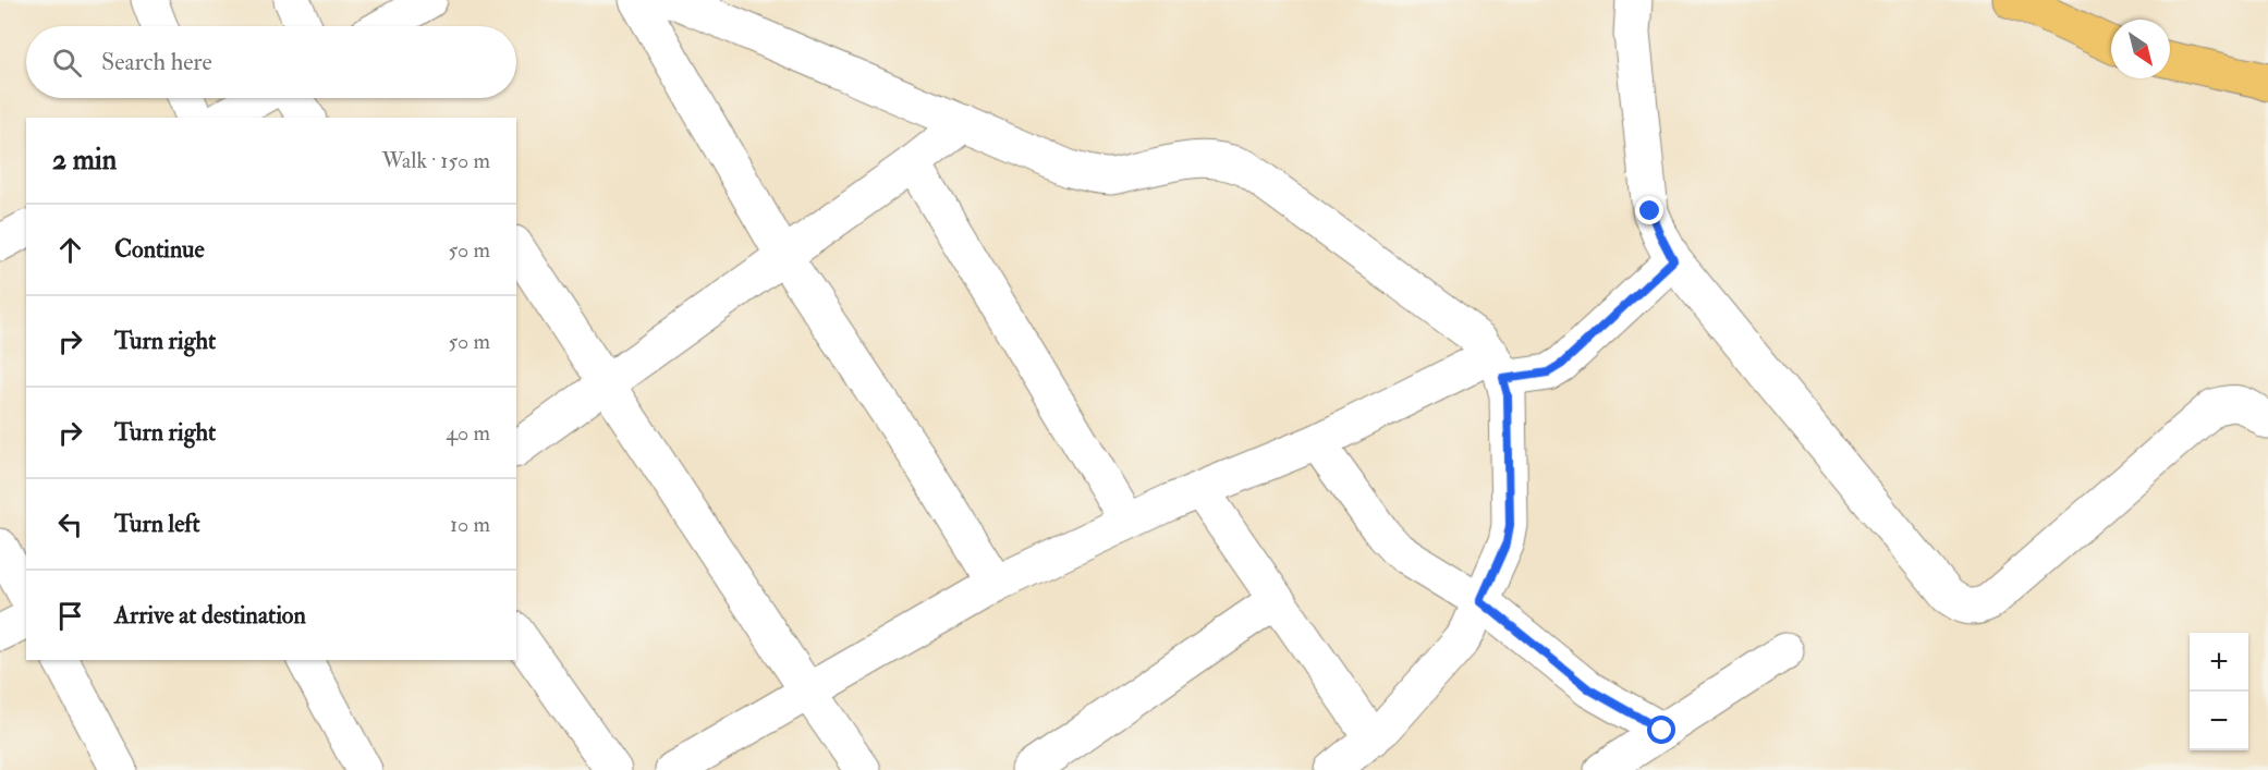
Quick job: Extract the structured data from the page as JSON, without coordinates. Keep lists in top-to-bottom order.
{
  "north": "bottom right",
  "page": {
    "search": "Search here",
    "heading": ["2 min", "Walk · 150 m"],
    "list": [
      ["Continue", "50 m"],
      ["Turn right", "50 m"],
      ["Turn right", "40 m"],
      ["Turn left", "10 m"],
      "Arrive at destination"
    ],
    "map_buttons": ["+", "−"]
  }
}
